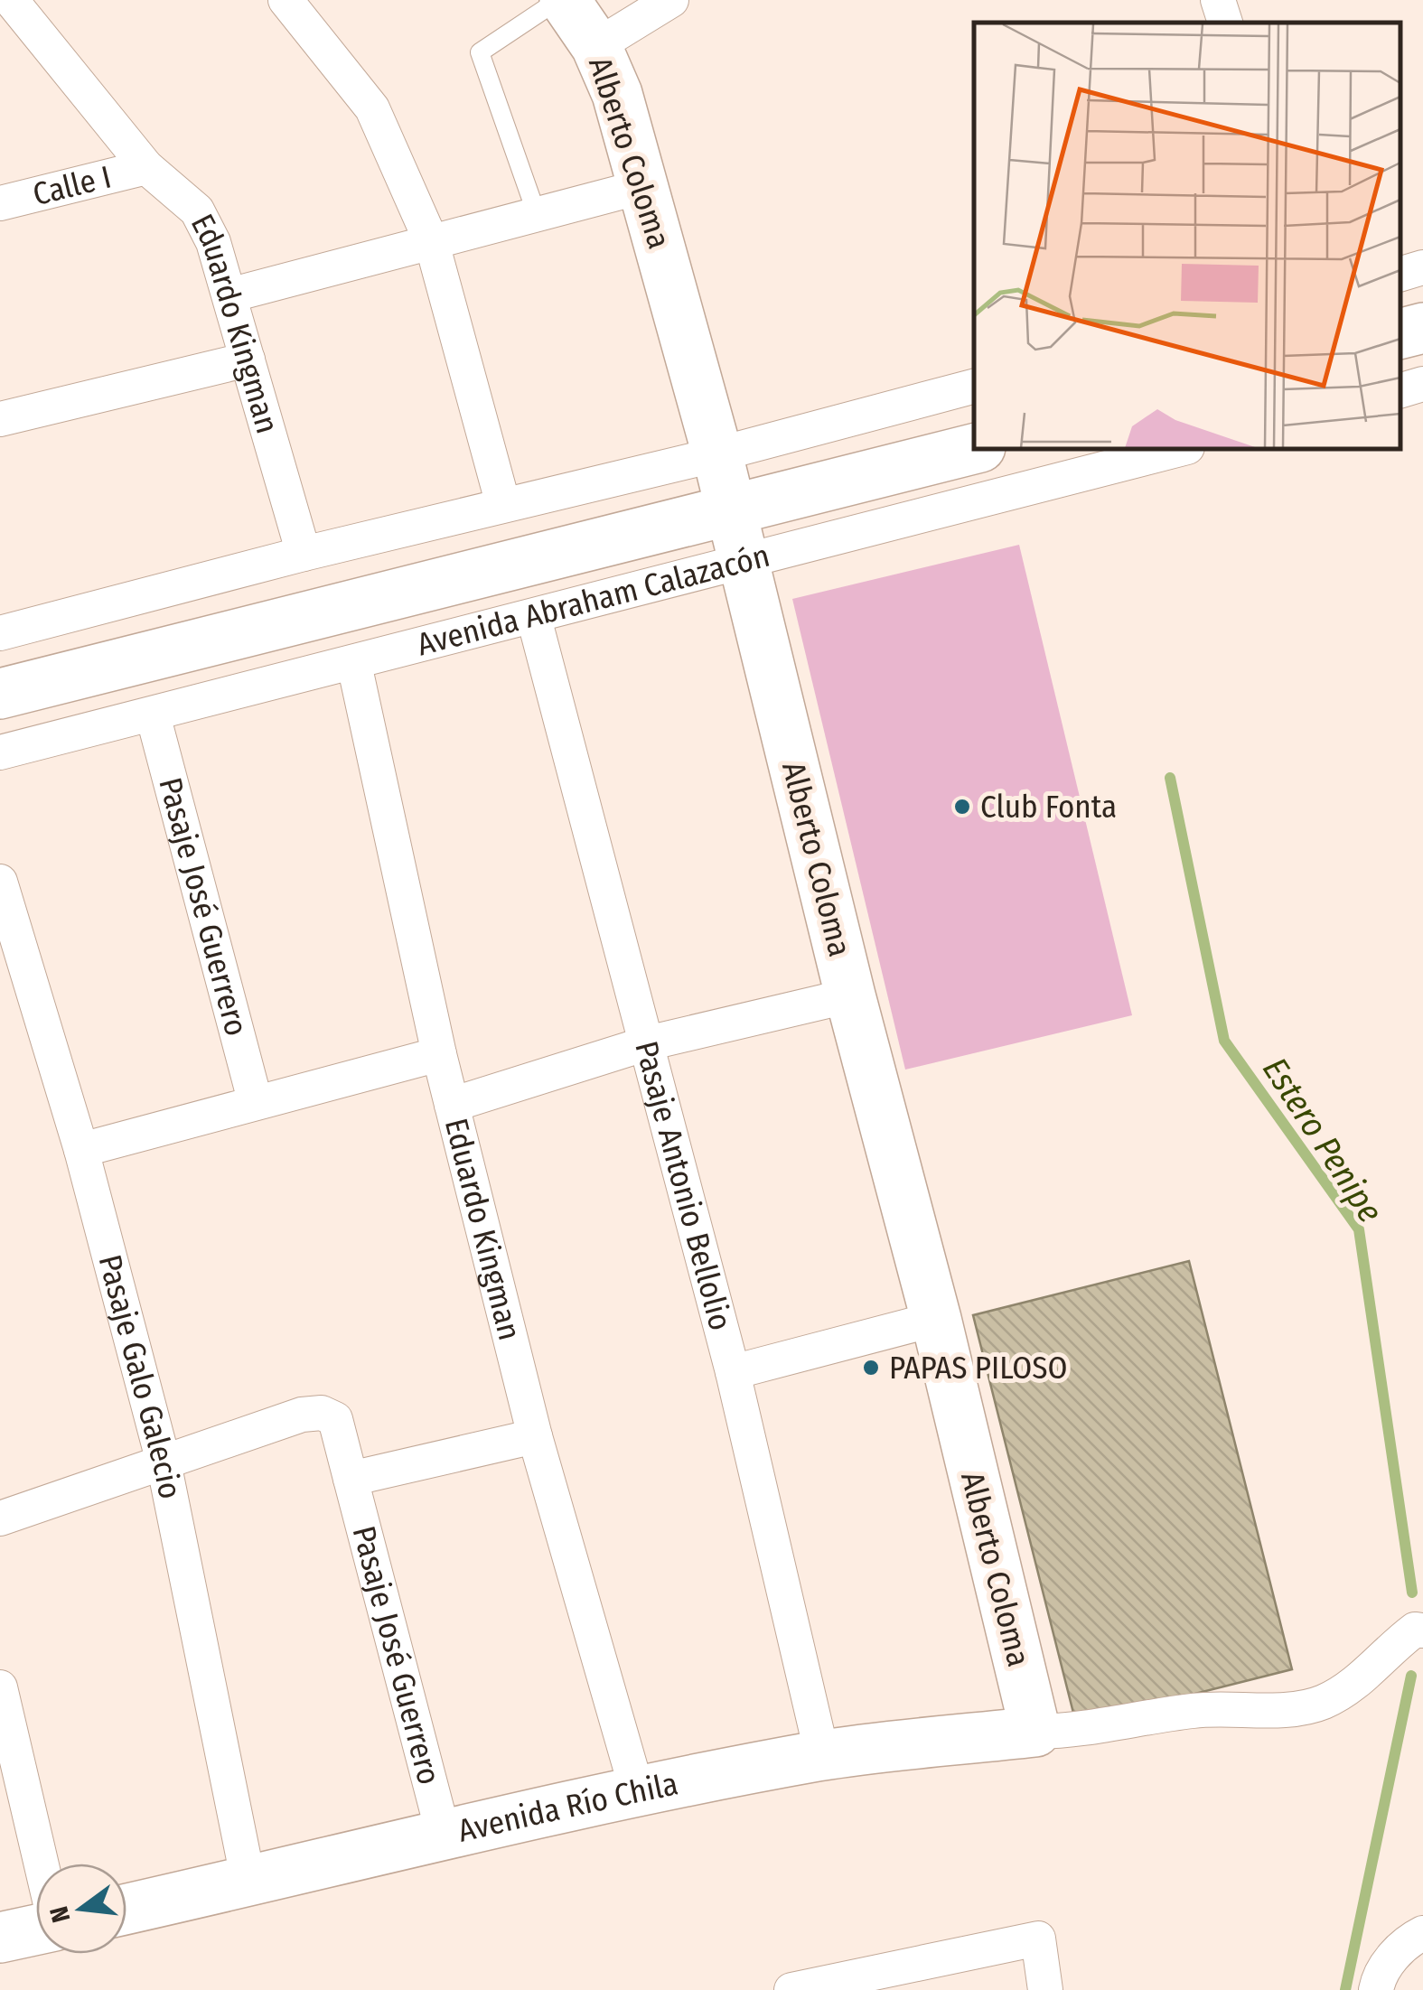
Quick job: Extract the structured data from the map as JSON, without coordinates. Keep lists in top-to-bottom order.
{
  "streets": {
    "street": [
      "Alberto Coloma",
      "Calle I",
      "Eduardo Kingman",
      "Avenida Abraham Calazacón",
      "Pasaje José Guerrero",
      "Pasaje Antonio Bellolio",
      "Pasaje Galo Galecio",
      "Avenida Río Chila"
    ]
  },
  "crossings": [
    ["Alberto Coloma", "Avenida Abraham Calazacón"],
    ["Alberto Coloma", "Avenida Río Chila"],
    ["Calle I", "Eduardo Kingman"],
    ["Eduardo Kingman", "Avenida Abraham Calazacón"],
    ["Eduardo Kingman", "Avenida Río Chila"],
    ["Avenida Abraham Calazacón", "Pasaje José Guerrero"],
    ["Avenida Abraham Calazacón", "Pasaje Antonio Bellolio"],
    ["Pasaje José Guerrero", "Pasaje Galo Galecio"],
    ["Pasaje José Guerrero", "Avenida Río Chila"],
    ["Pasaje Antonio Bellolio", "Avenida Río Chila"],
    ["Pasaje Galo Galecio", "Avenida Río Chila"]
  ],
  "water": ["Estero Penipe"],
  "places": ["Club Fonta", "PAPAS PILOSO"],
  "north": "left"
}
